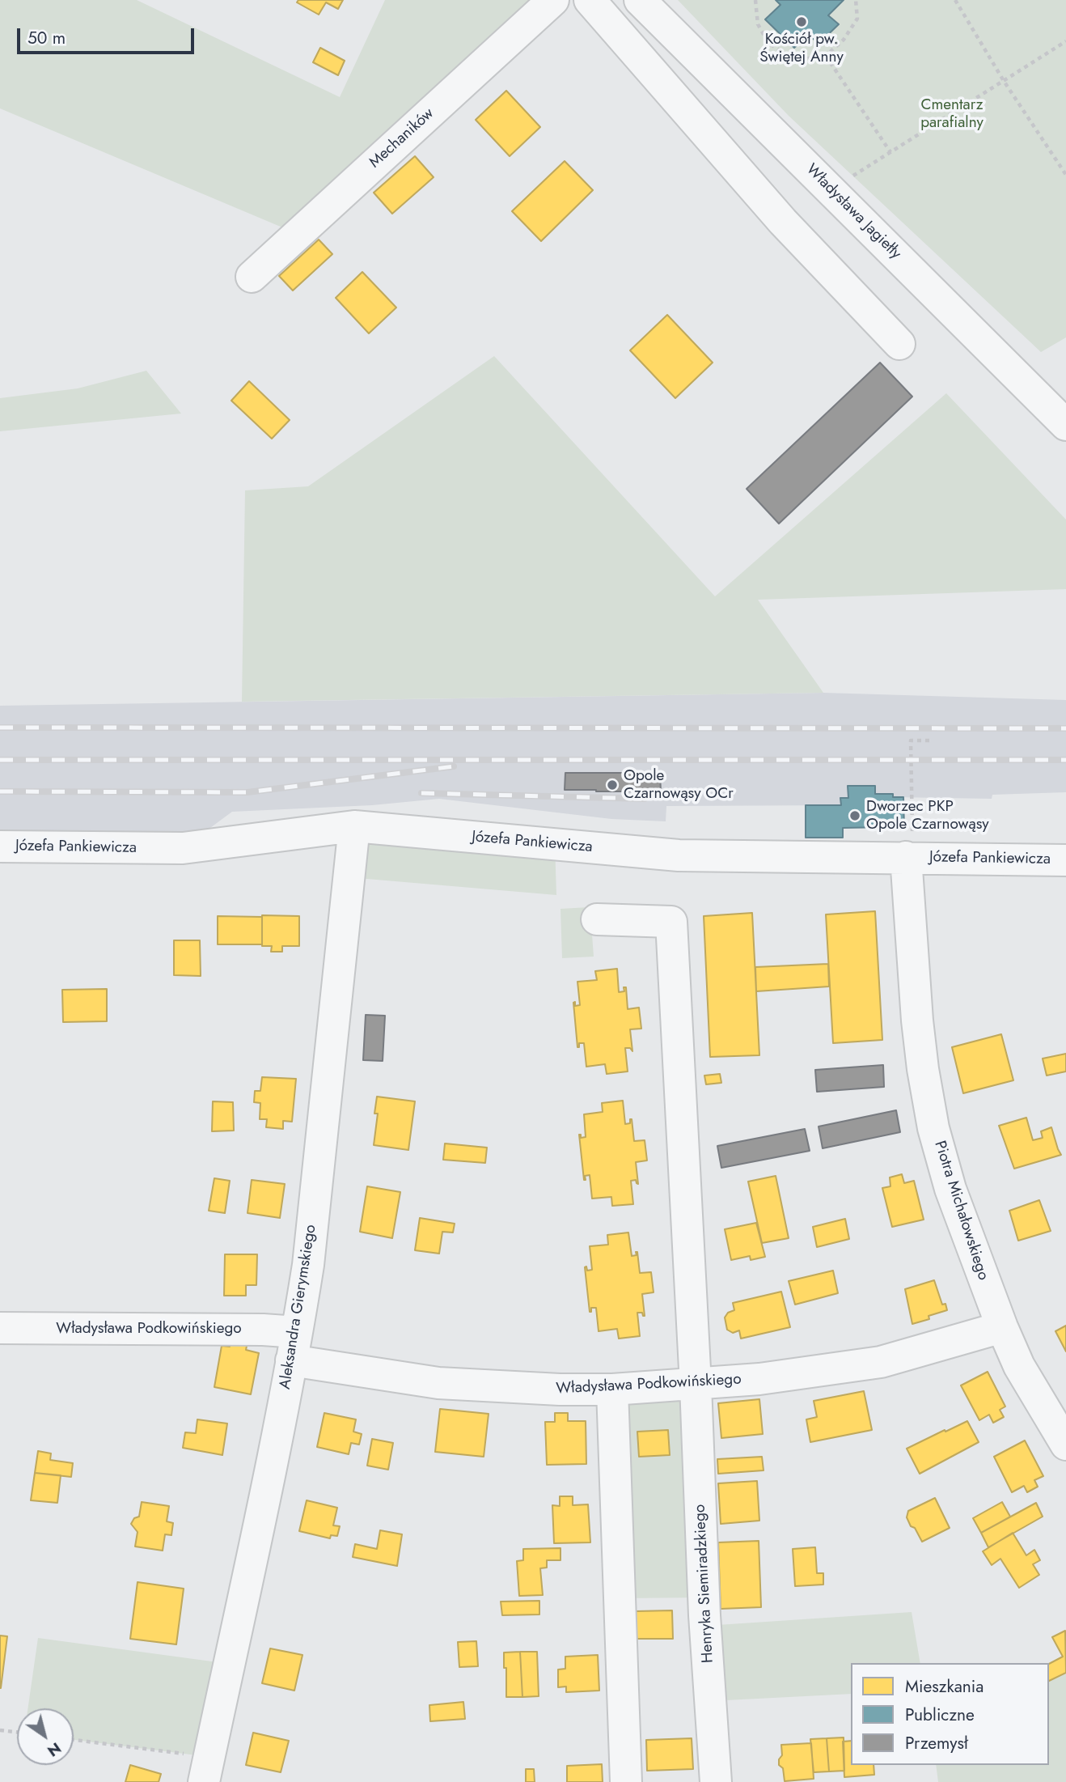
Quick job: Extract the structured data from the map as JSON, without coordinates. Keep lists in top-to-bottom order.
{
  "streets": {
    "street": [
      "Mechaników",
      "Władysława Jagiełły",
      "Józefa Pankiewicza",
      "Piotra Michałowskiego",
      "Aleksandra Gierymskiego",
      "Władysława Podkowińskiego",
      "Henryka Siemiradzkiego"
    ]
  },
  "crossings": [
    ["Józefa Pankiewicza", "Piotra Michałowskiego"],
    ["Józefa Pankiewicza", "Aleksandra Gierymskiego"],
    ["Piotra Michałowskiego", "Władysława Podkowińskiego"],
    ["Aleksandra Gierymskiego", "Władysława Podkowińskiego"],
    ["Władysława Podkowińskiego", "Henryka Siemiradzkiego"]
  ],
  "parks": ["Cmentarz parafialny"],
  "places": ["Kościół pw. Świętej Anny", "Opole Czarnowąsy OCr", "Dworzec PKP Opole Czarnowąsy"],
  "legend": ["Mieszkania", "Publiczne", "Przemysł"],
  "scale_bar": "50 m",
  "north": "bottom right"
}
